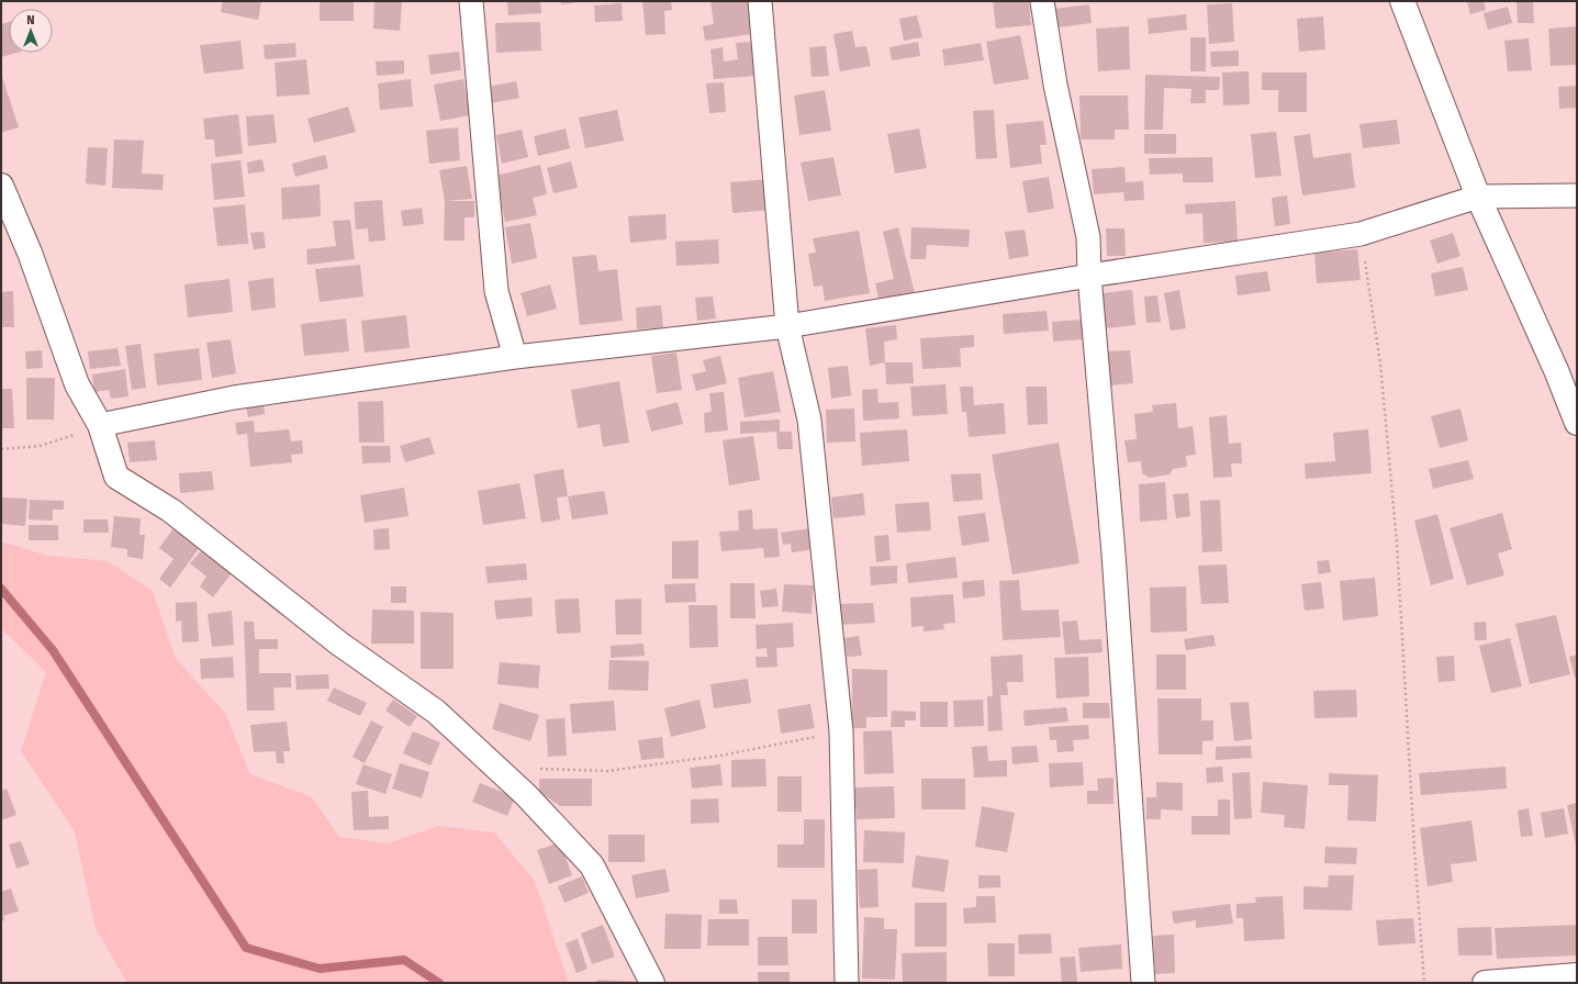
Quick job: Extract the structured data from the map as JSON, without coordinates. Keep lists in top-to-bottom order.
{
  "north": "top"
}
